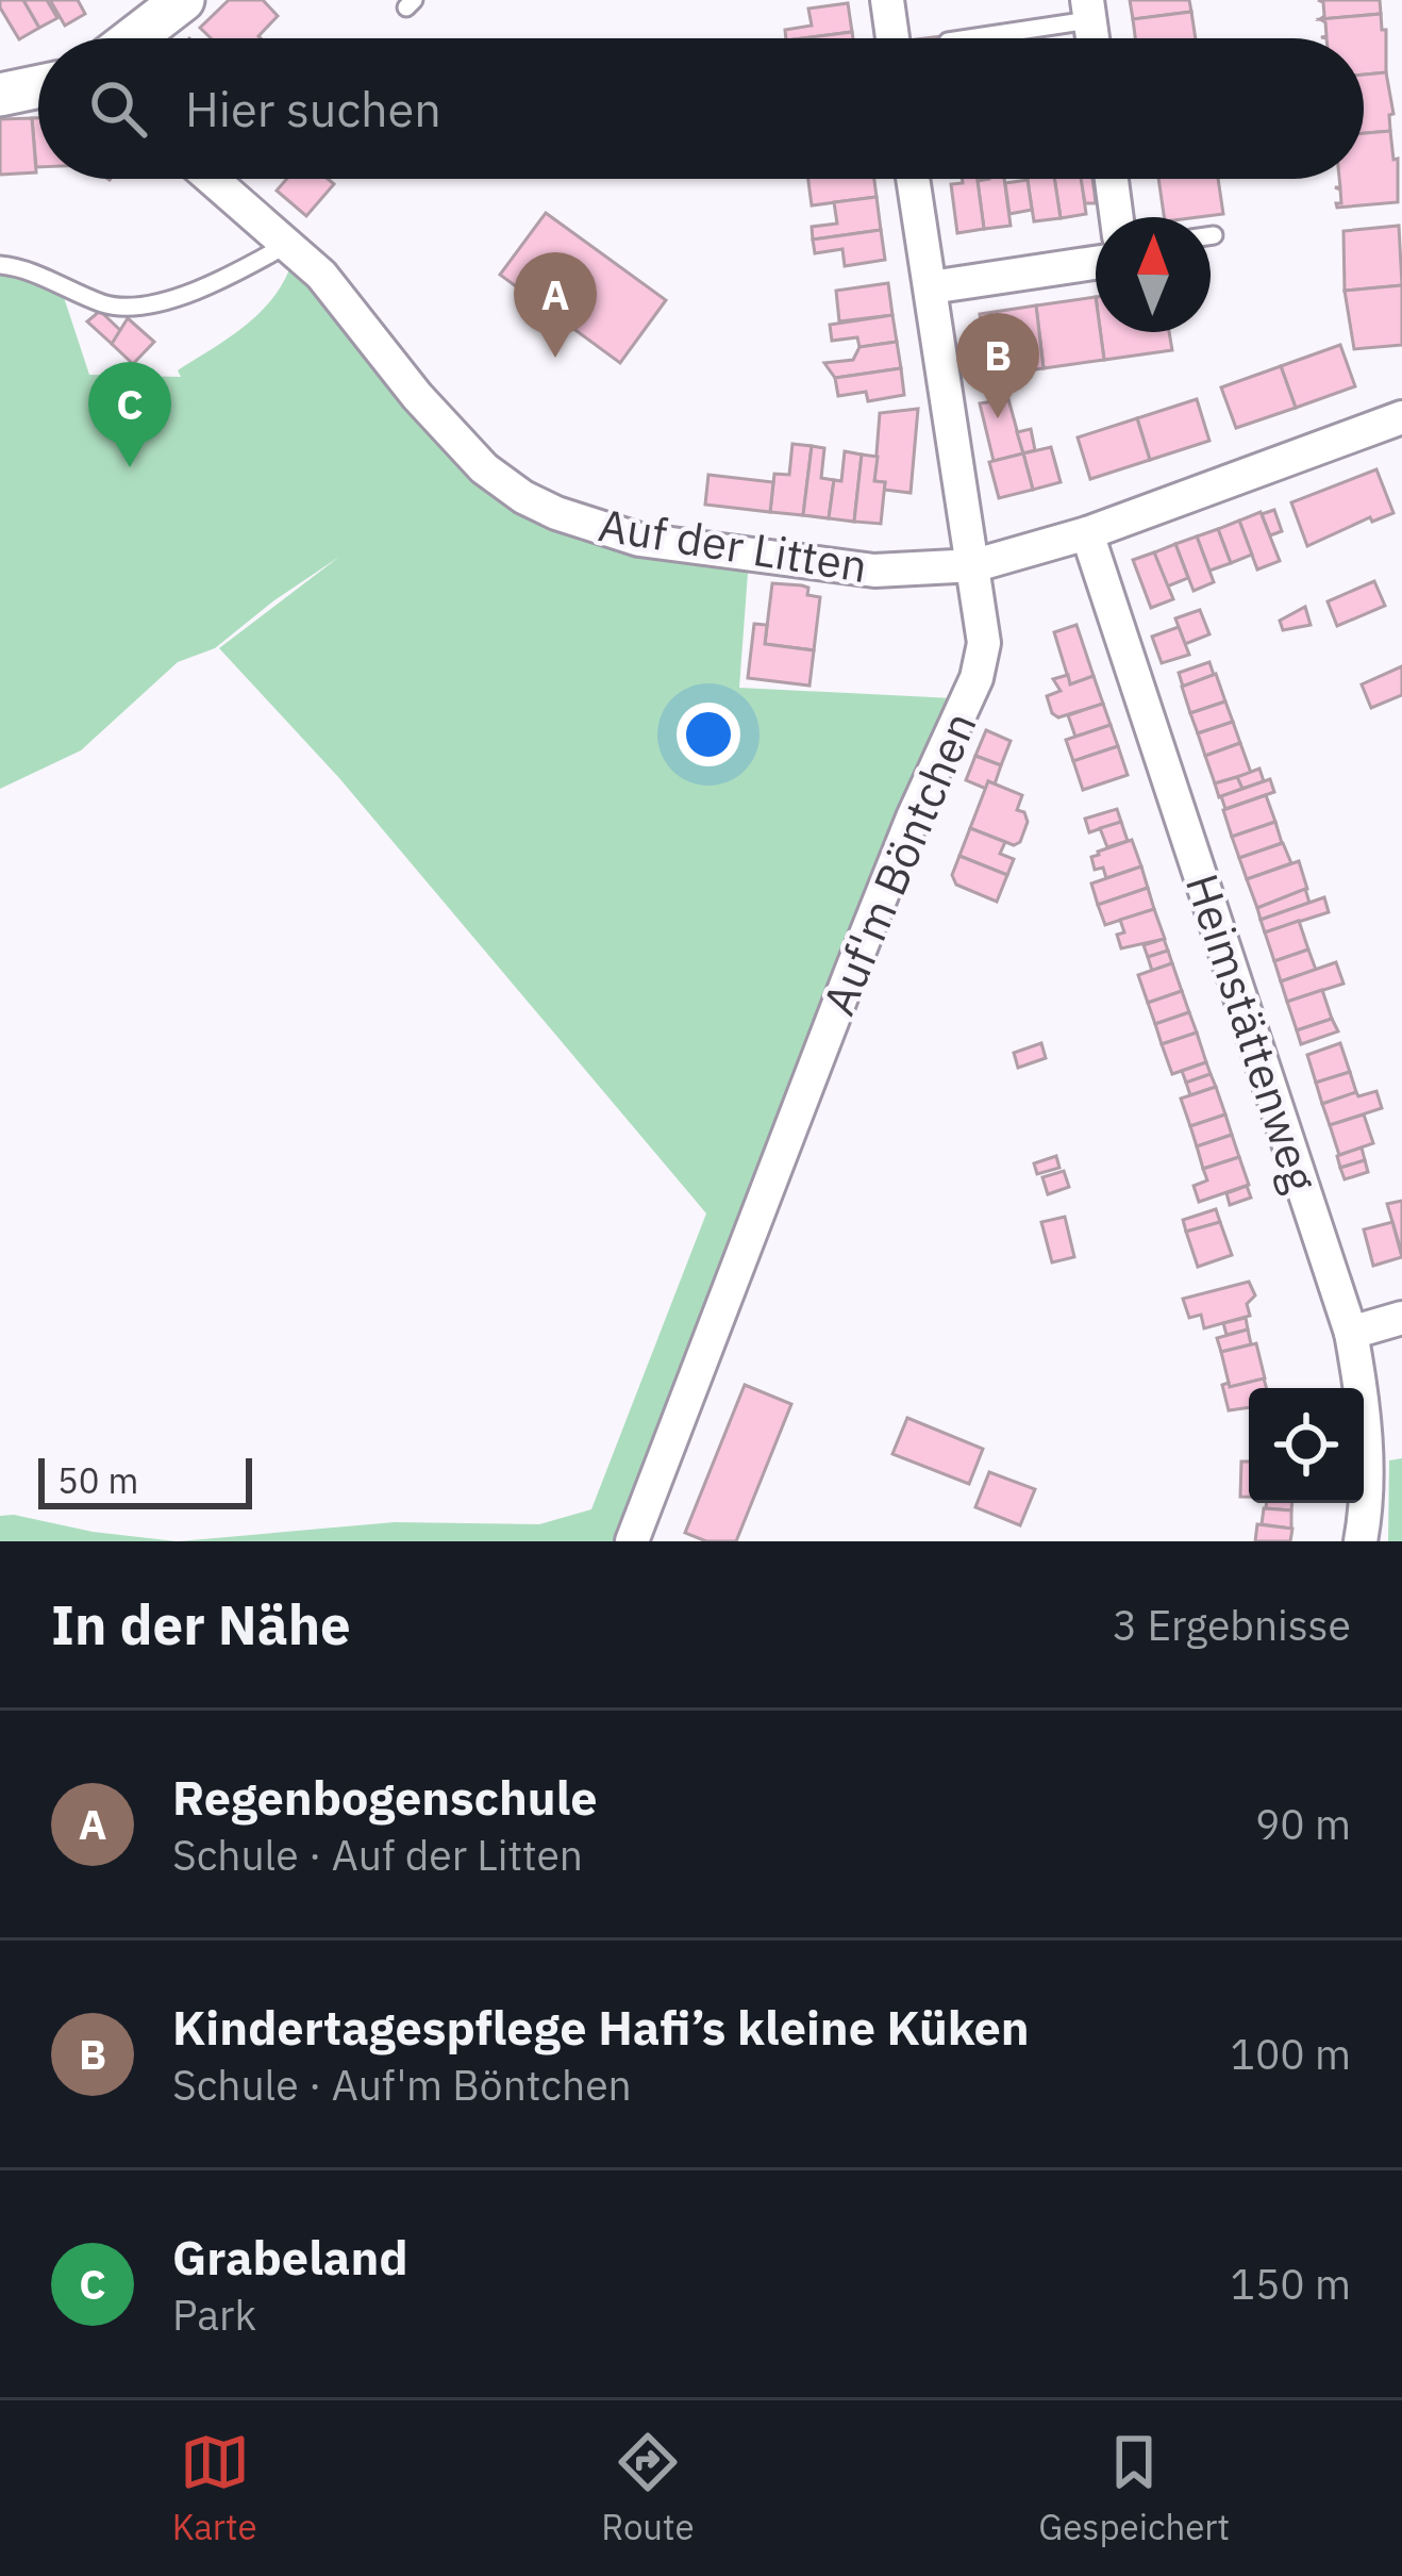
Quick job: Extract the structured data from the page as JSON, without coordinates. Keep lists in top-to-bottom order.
{
  "streets": {
    "street": ["Auf der Litten", "Auf'm Böntchen", "Heimstättenweg"]
  },
  "crossings": [
    ["Auf der Litten", "Auf'm Böntchen"],
    ["Auf der Litten", "Heimstättenweg"]
  ],
  "scale_bar": "50 m",
  "north": "top",
  "page": {
    "search": "Hier suchen",
    "pins": ["A", "B", "C"],
    "scale": "50 m",
    "heading": ["In der Nähe", "3 Ergebnisse"],
    "list": [
      {
        "mark": "A",
        "name": "Regenbogenschule",
        "note": "Schule · Auf der Litten",
        "value": "90 m"
      },
      {
        "mark": "B",
        "name": "Kindertagespflege Hafi’s kleine Küken",
        "note": "Schule · Auf'm Böntchen",
        "value": "100 m"
      },
      {
        "mark": "C",
        "name": "Grabeland",
        "note": "Park",
        "value": "150 m"
      }
    ],
    "nav": ["Karte", "Route", "Gespeichert"]
  }
}
